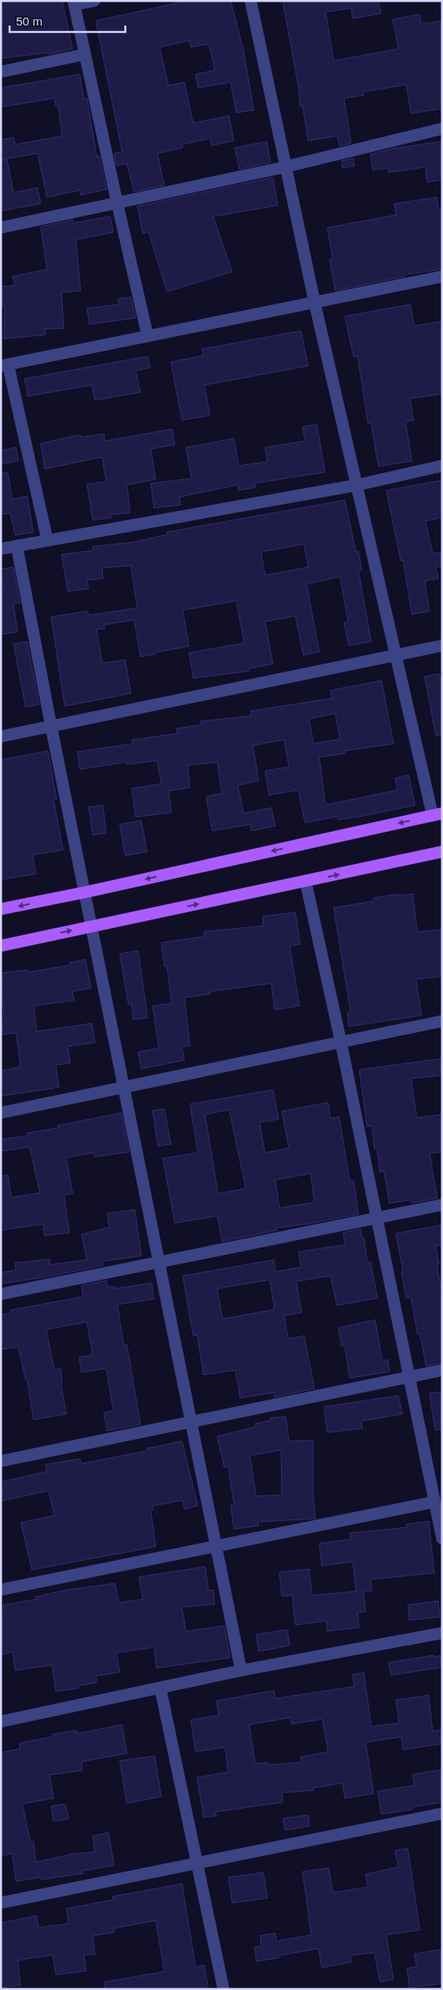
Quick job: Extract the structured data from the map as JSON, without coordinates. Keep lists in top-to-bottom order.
{
  "scale_bar": "50 m"
}
